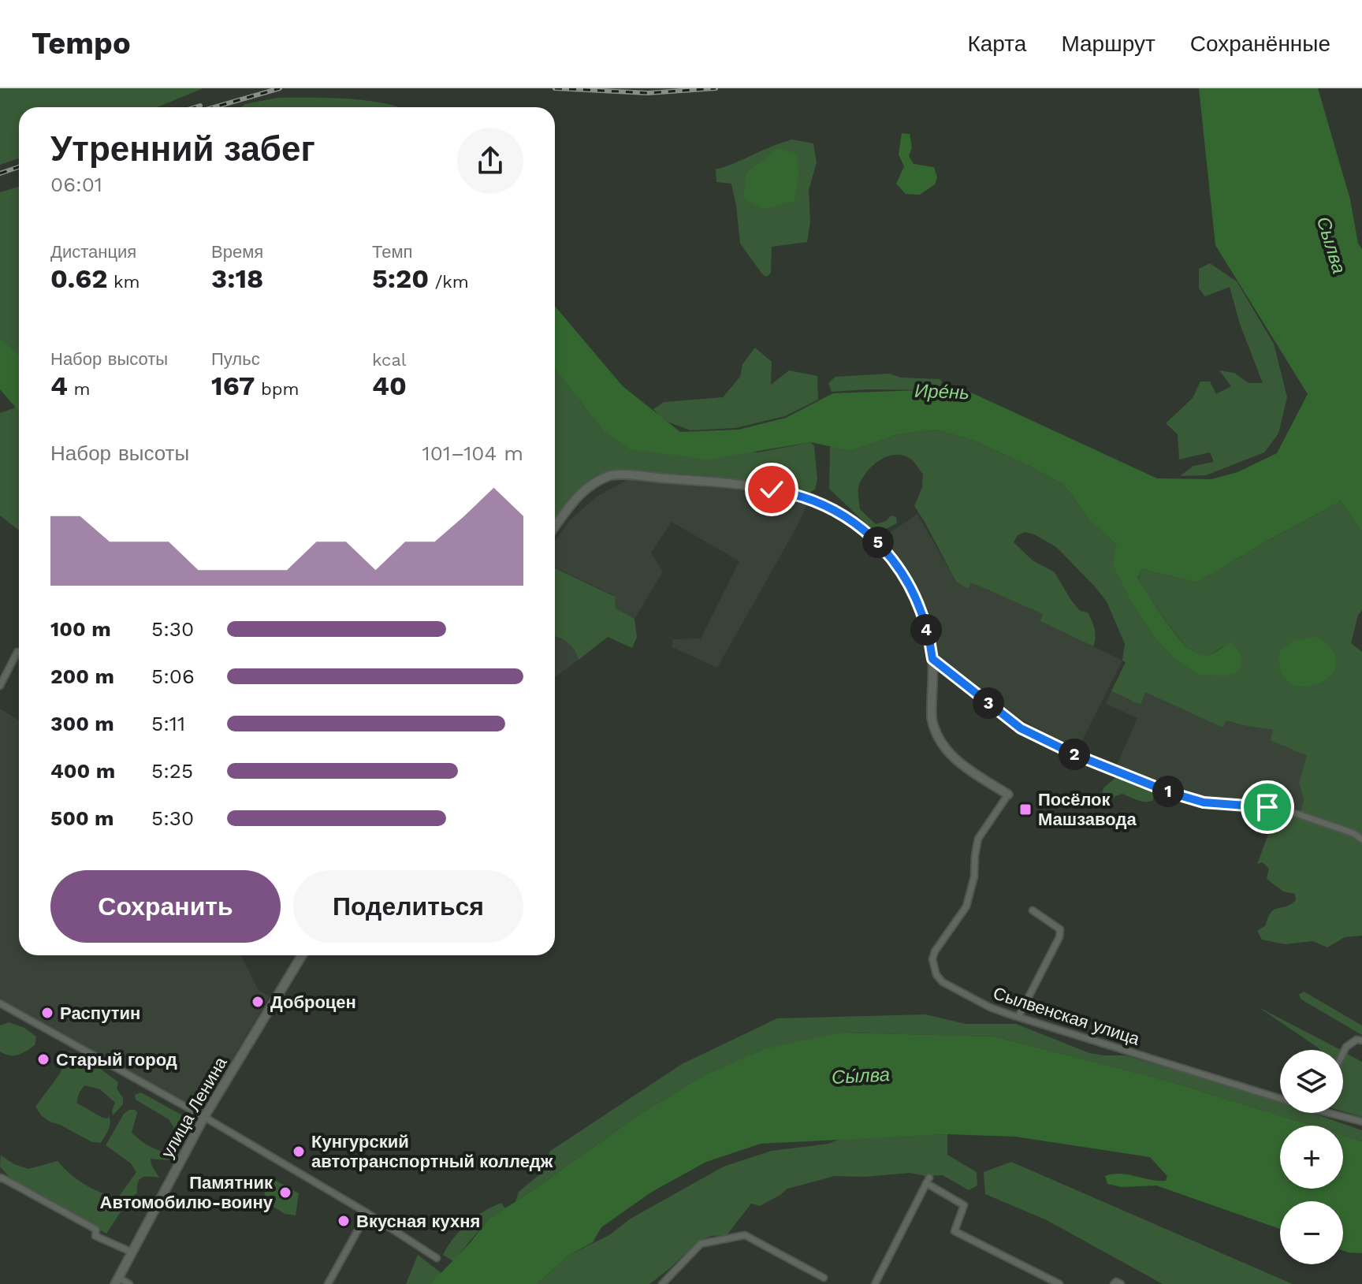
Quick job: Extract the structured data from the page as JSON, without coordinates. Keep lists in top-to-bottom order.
{
  "streets": {
    "street": ["Сылвенская улица", "улица Ленина"]
  },
  "water": ["Сылва", "Ире́нь", "Сы́лва"],
  "places": {
    "transit": ["Посёлок Машзавода"],
    "other": [
      "Доброцен",
      "Распутин",
      "Старый город",
      "Кунгурский автотранспортный колледж",
      "Памятник Автомобилю-воину",
      "Вкусная кухня"
    ]
  },
  "page": {
    "header": "Tempo",
    "nav": ["Карта", "Маршрут", "Сохранённые"],
    "heading": ["Утренний забег", "06:01"],
    "stats": [
      ["Дистанция", "0.62 km"],
      ["Время", "3:18"],
      ["Темп", "5:20 /km"],
      ["Набор высоты", "4 m"],
      ["Пульс", "167 bpm"],
      ["kcal", "40"]
    ],
    "chart": ["Набор высоты", "101–104 m"],
    "pins": [
      "5",
      "4",
      "3",
      "2",
      "1"
    ],
    "list": [
      {
        "name": "100 m",
        "note": "5:30"
      },
      {
        "name": "200 m",
        "note": "5:06"
      },
      {
        "name": "300 m",
        "note": "5:11"
      },
      {
        "name": "400 m",
        "note": "5:25"
      },
      {
        "name": "500 m",
        "note": "5:30"
      }
    ],
    "buttons": ["Сохранить", "Поделиться"],
    "map_buttons": ["+", "−"]
  }
}
